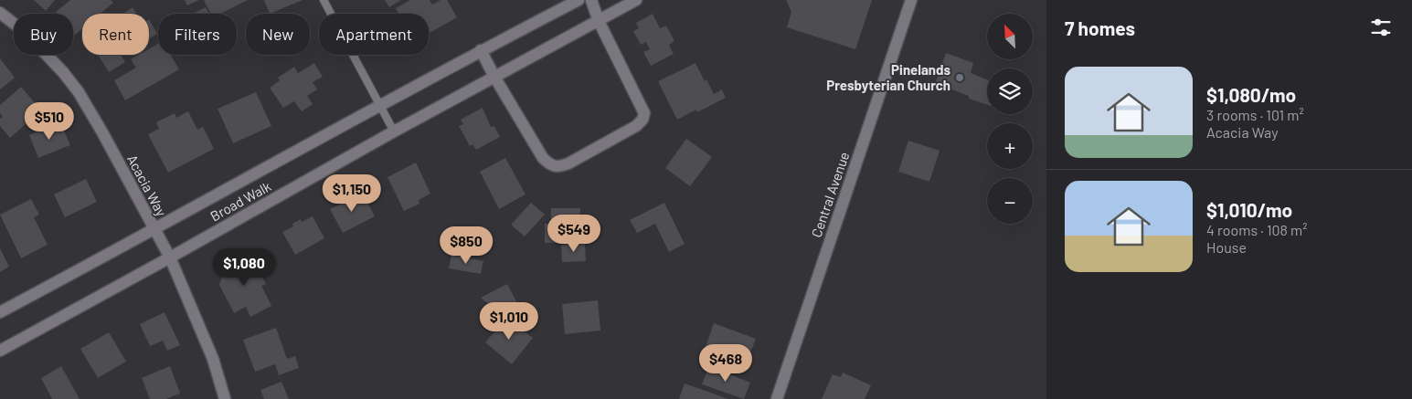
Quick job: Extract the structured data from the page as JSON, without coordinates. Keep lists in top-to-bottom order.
{
  "streets": {
    "street": ["Acacia Way", "Central Avenue", "Broad Walk"]
  },
  "crossings": [
    ["Acacia Way", "Broad Walk"]
  ],
  "places": ["Pinelands Presbyterian Church"],
  "north": "top left",
  "page": {
    "heading": "7 homes",
    "map_buttons": ["+", "−"],
    "chip": [
      "Buy",
      "Rent",
      "Filters",
      "New",
      "Apartment"
    ],
    "list": [
      {
        "name": "$1,080/mo",
        "note": "3 rooms · 101 m² · Acacia Way"
      },
      {
        "name": "$1,010/mo",
        "note": "4 rooms · 108 m² · House"
      }
    ],
    "price": [
      "$510",
      "$1,150",
      "$549",
      "$850",
      "$1,080",
      "$1,010",
      "$468"
    ]
  }
}
